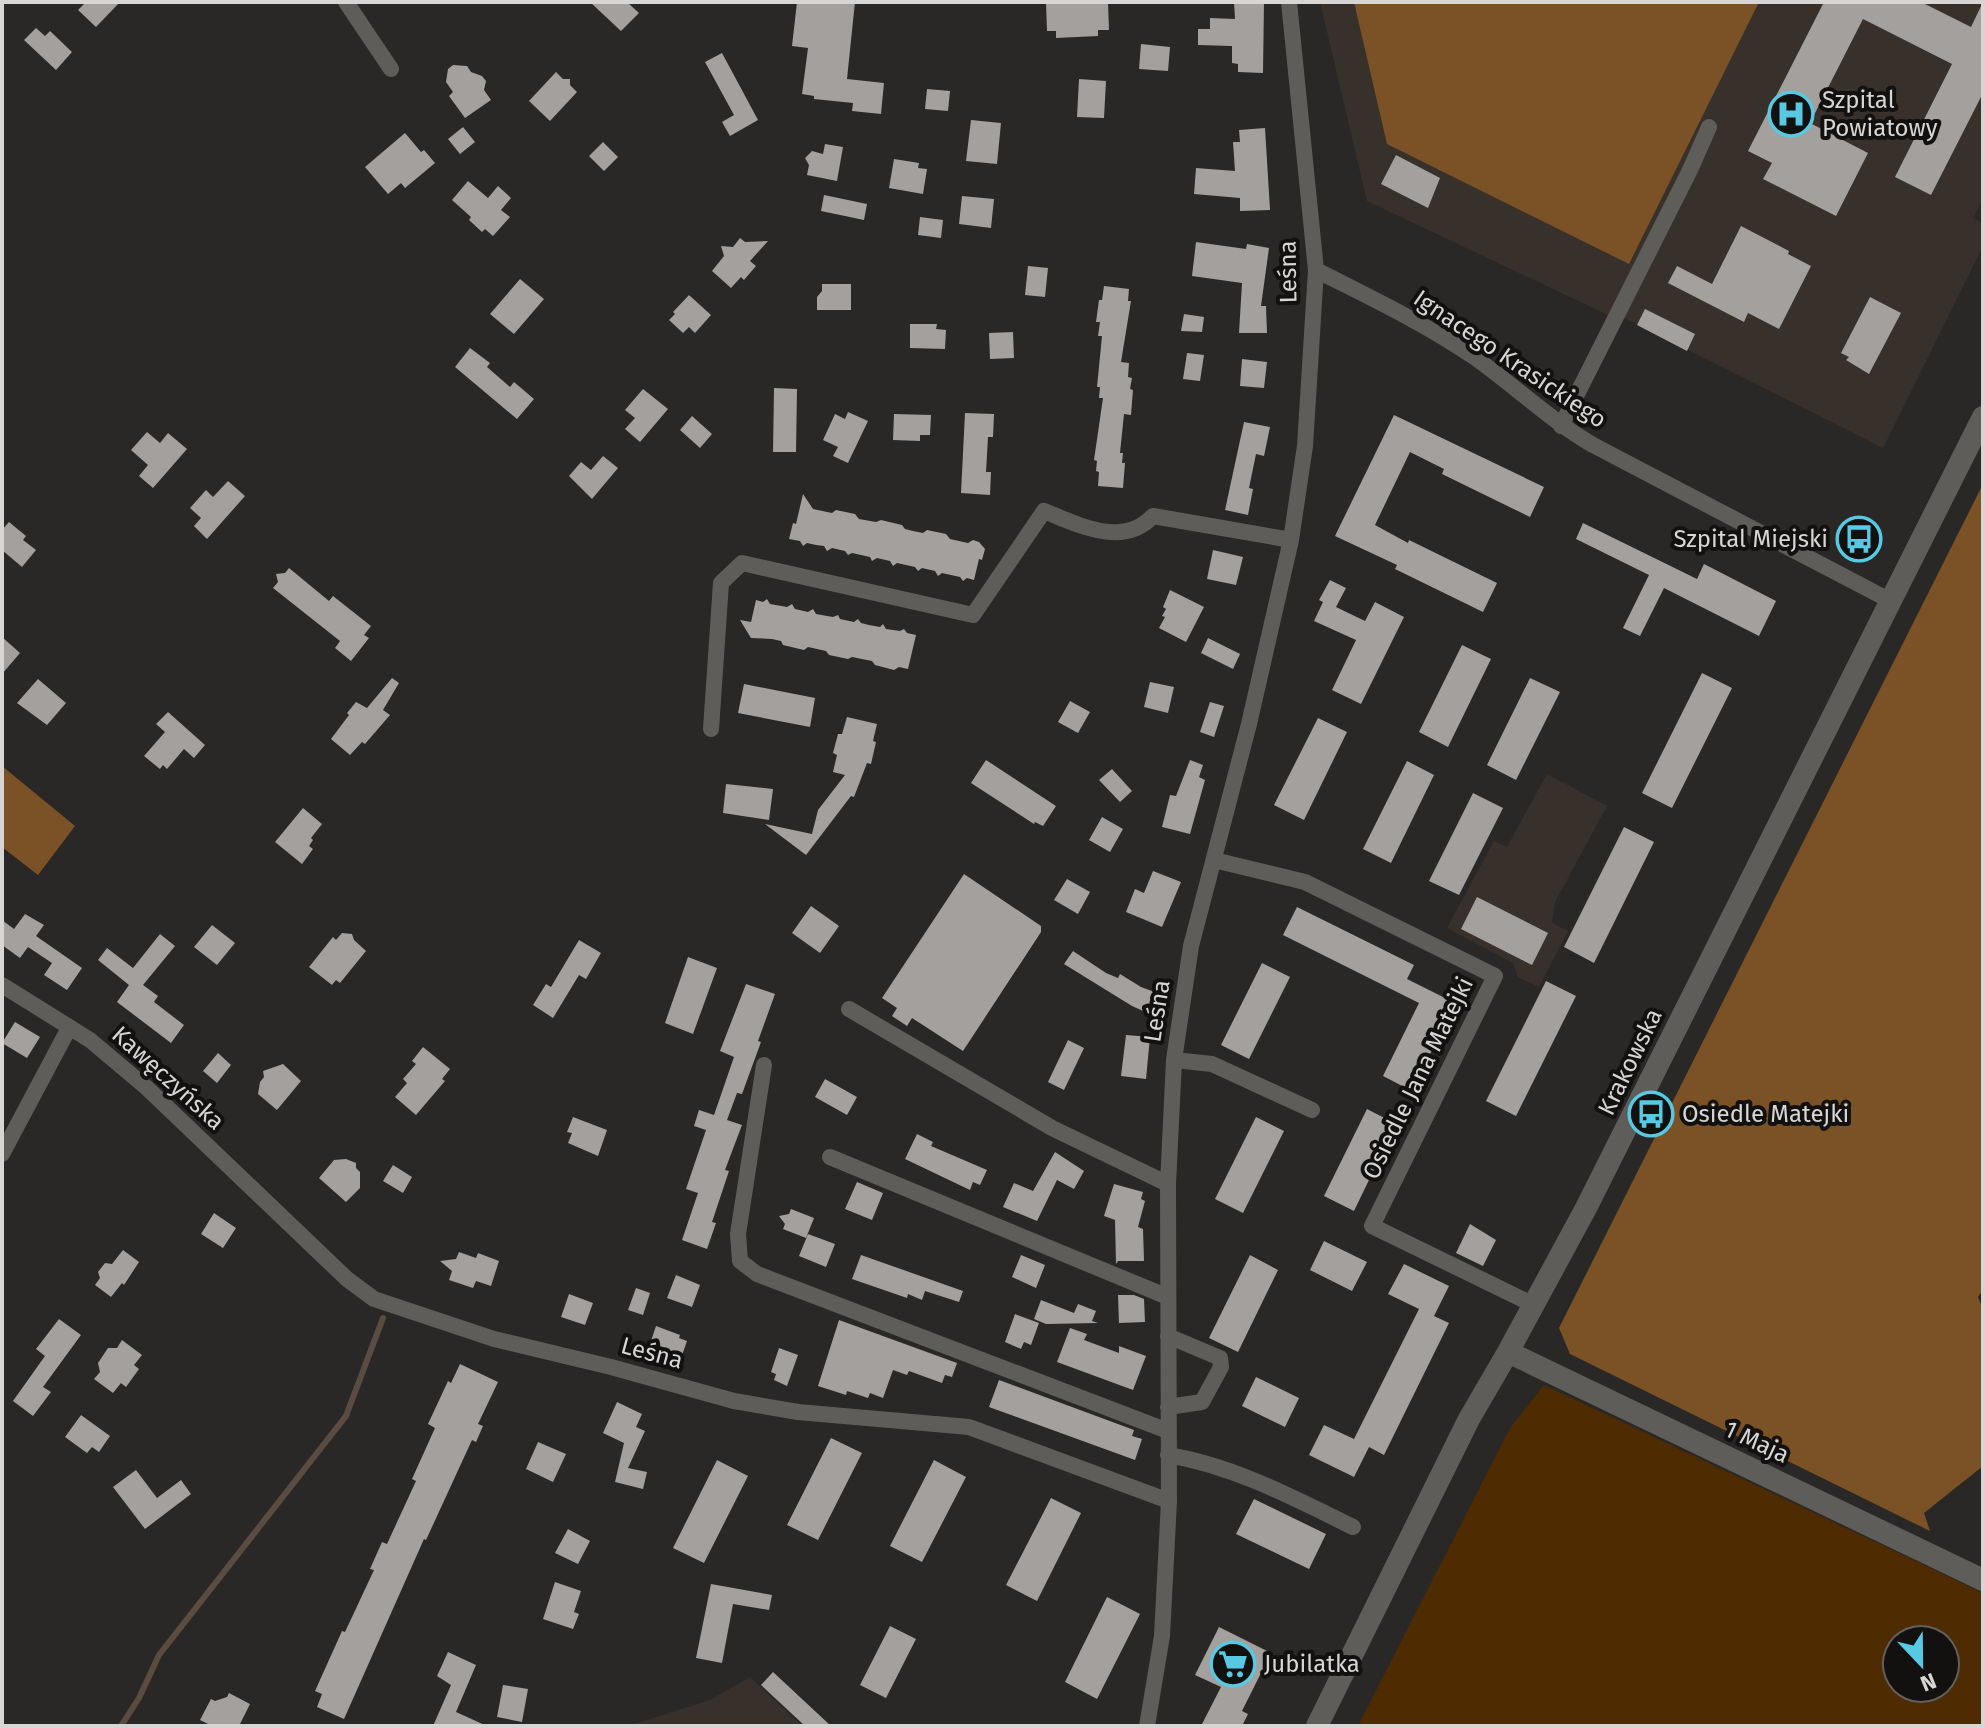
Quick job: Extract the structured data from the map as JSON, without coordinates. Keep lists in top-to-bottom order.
{
  "streets": {
    "street": [
      "Leśna",
      "Ignacego Krasickiego",
      "Krakowska",
      "Kawęczyńska",
      "Osiedle Jana Matejki",
      "1 Maja"
    ]
  },
  "crossings": [
    ["Leśna", "Ignacego Krasickiego"],
    ["Leśna", "Kawęczyńska"],
    ["Leśna", "Osiedle Jana Matejki"],
    ["Ignacego Krasickiego", "Krakowska"],
    ["Krakowska", "Osiedle Jana Matejki"],
    ["Krakowska", "1 Maja"]
  ],
  "places": {
    "hospital": ["Szpital Powiatowy"],
    "bus stop": ["Szpital Miejski", "Osiedle Matejki"],
    "supermarket": ["Jubilatka"]
  },
  "north": "bottom"
}
